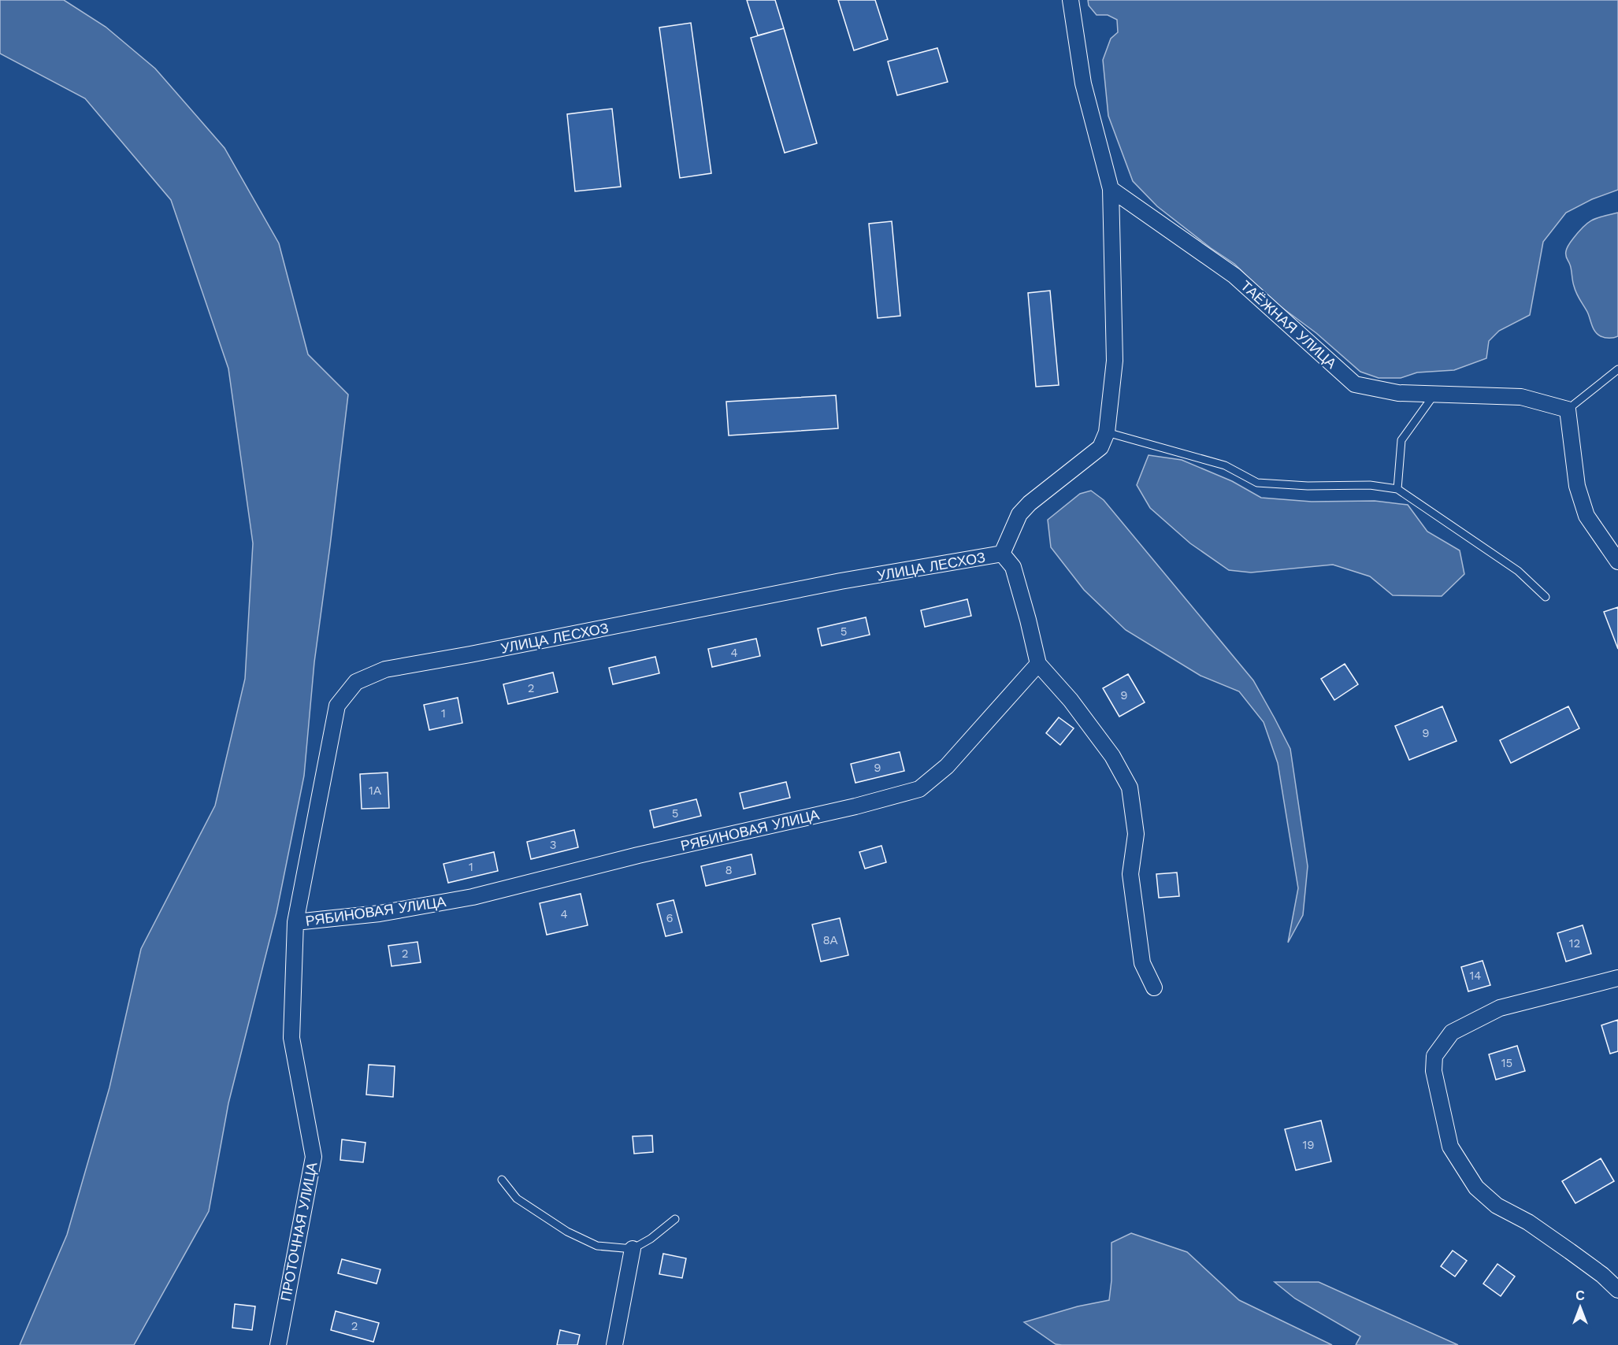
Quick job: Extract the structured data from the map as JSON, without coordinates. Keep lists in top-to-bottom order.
{
  "streets": {
    "street": [
      "ТАЁЖНАЯ УЛИЦА",
      "УЛИЦА ЛЕСХОЗ",
      "РЯБИНОВАЯ УЛИЦА",
      "ПРОТОЧНАЯ УЛИЦА"
    ]
  },
  "crossings": [
    ["УЛИЦА ЛЕСХОЗ", "РЯБИНОВАЯ УЛИЦА"],
    ["УЛИЦА ЛЕСХОЗ", "ПРОТОЧНАЯ УЛИЦА"],
    ["РЯБИНОВАЯ УЛИЦА", "ПРОТОЧНАЯ УЛИЦА"]
  ],
  "house_numbers": [
    "5",
    "4",
    "2",
    "9",
    "1",
    "9",
    "9",
    "1А",
    "5",
    "3",
    "1",
    "8",
    "4",
    "6",
    "8А",
    "12",
    "2",
    "14",
    "15",
    "19",
    "2"
  ],
  "north": "top"
}
